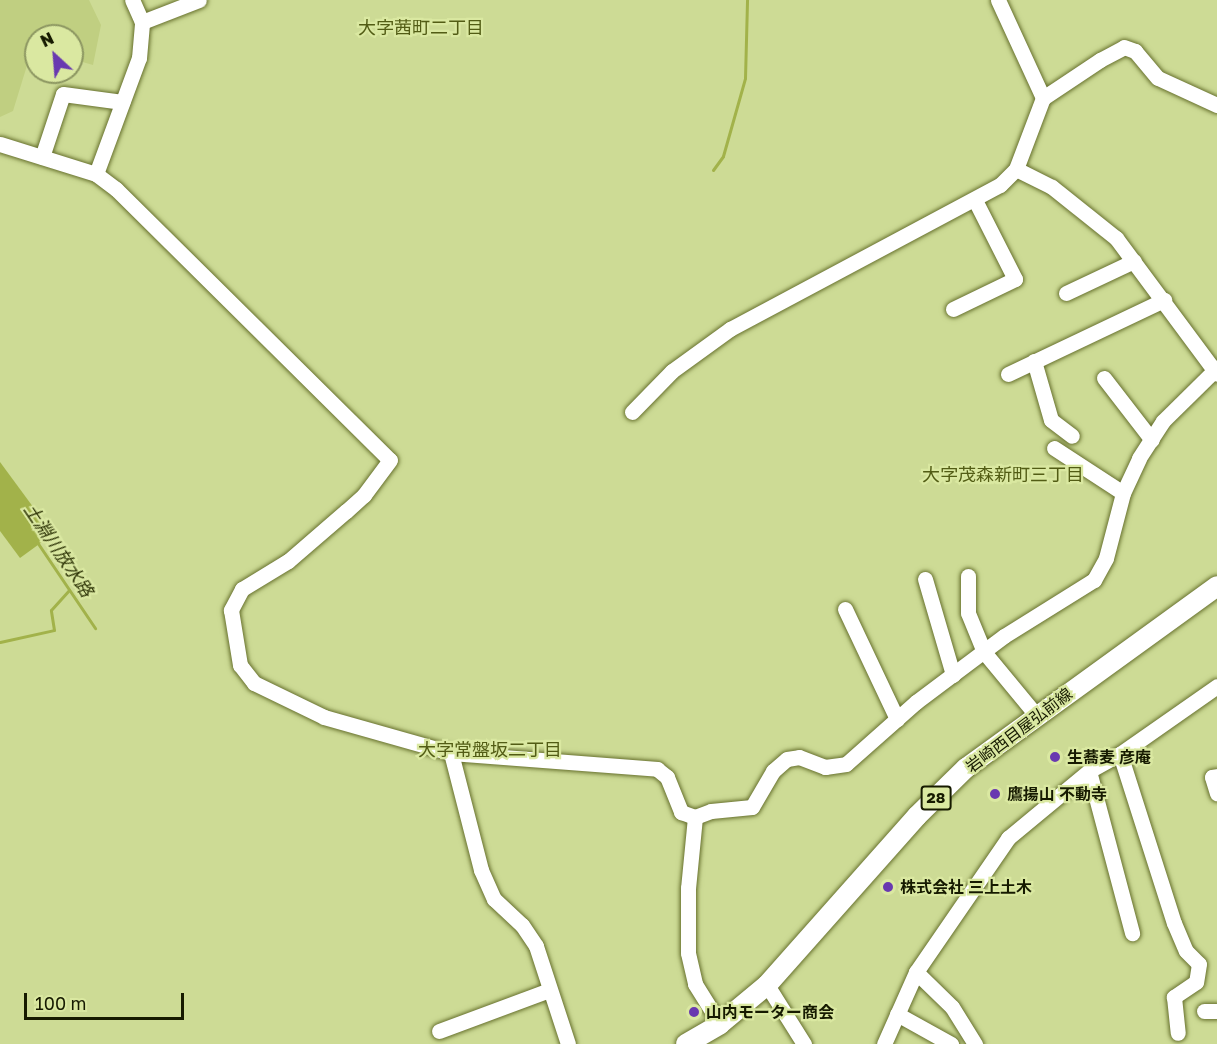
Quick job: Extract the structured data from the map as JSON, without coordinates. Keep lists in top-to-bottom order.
{
  "streets": {
    "main road": ["岩崎西目屋弘前線", "28"]
  },
  "districts": ["大字茜町二丁目", "大字茂森新町三丁目", "大字常盤坂二丁目"],
  "water": ["土淵川放水路"],
  "places": [
    "生蕎麦 彦庵",
    "鷹揚山 不動寺",
    "株式会社 三上土木",
    "山内モーター商会"
  ],
  "scale_bar": "100 m",
  "north": "top left"
}
